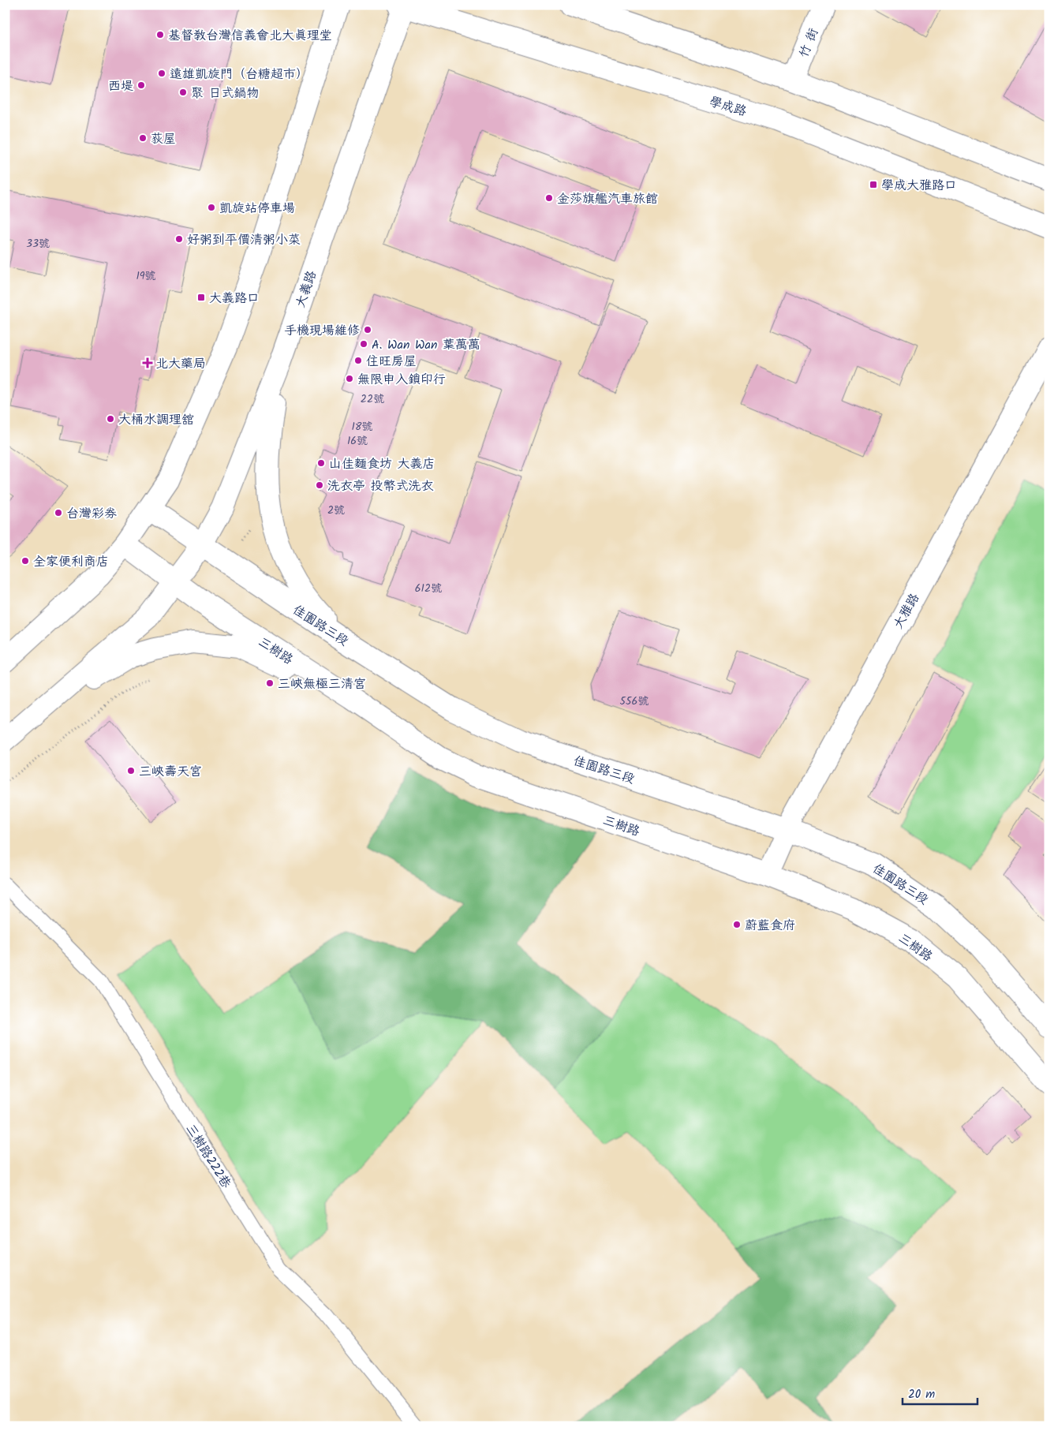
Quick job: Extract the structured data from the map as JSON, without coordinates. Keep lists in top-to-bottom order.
{
  "streets": {
    "street": [
      "竹 街",
      "學成路",
      "大義路",
      "大雅路",
      "佳園路三段",
      "三樹路"
    ],
    "lane": ["三樹路222巷"]
  },
  "crossings": [
    ["學成路", "大義路"],
    ["大義路", "佳園路三段"],
    ["大義路", "三樹路"],
    ["大雅路", "佳園路三段"],
    ["大雅路", "三樹路"]
  ],
  "places": {
    "other": [
      "基督教台灣信義會北大真理堂",
      "遠雄凱旋門（台糖超市）",
      "西堤",
      "聚 日式鍋物",
      "荻屋",
      "金莎旗艦汽車旅館",
      "凱旋站停車場",
      "好粥到平價清粥小菜",
      "手機現場維修",
      "A. Wan Wan 葉萬萬",
      "住旺房屋",
      "無限申入鎖印行",
      "大桶水調理舘",
      "山佳麵食坊 大義店",
      "洗衣亭 投幣式洗衣",
      "台灣彩券",
      "全家便利商店",
      "三峽無極三清宮",
      "三峽壽天宮",
      "蔚藍食府"
    ],
    "transit": ["學成大雅路口", "大義路口"],
    "health": ["北大藥局"]
  },
  "house_numbers": [
    "33號",
    "19號",
    "22號",
    "18號",
    "16號",
    "2號",
    "612號",
    "556號"
  ],
  "scale_bar": "20 m"
}
